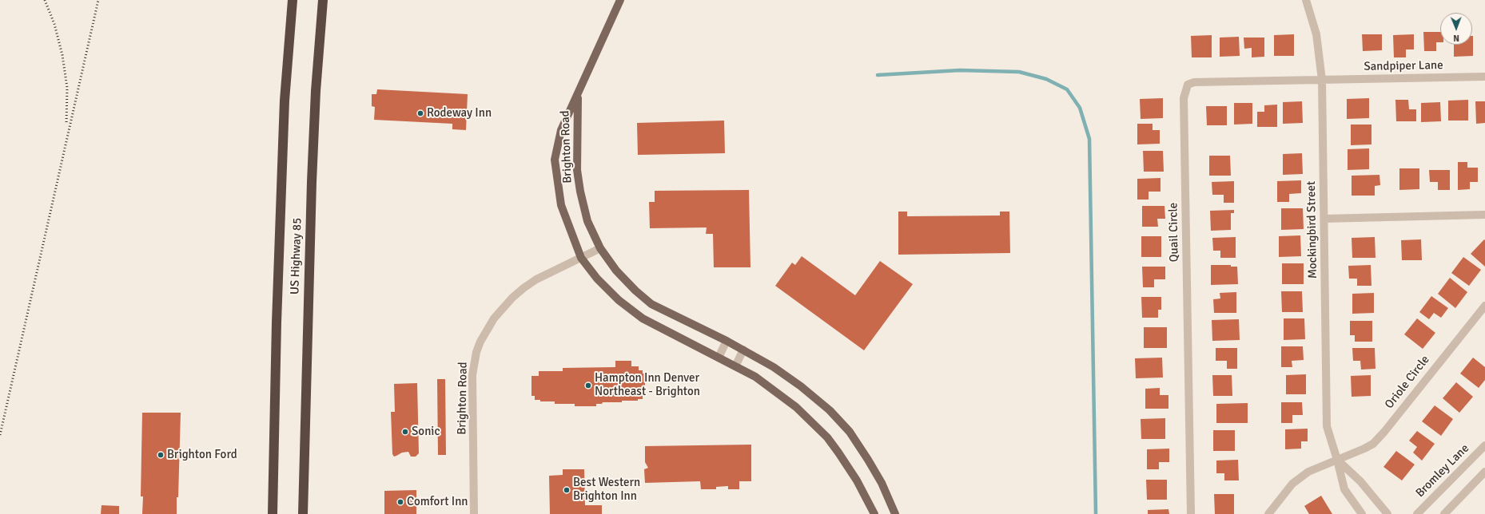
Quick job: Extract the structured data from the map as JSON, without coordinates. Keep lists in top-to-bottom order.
{
  "streets": {
    "highway": ["US Highway 85"],
    "main road": ["Brighton Road"],
    "street": [
      "Sandpiper Lane",
      "Mockingbird Street",
      "Quail Circle",
      "Oriole Circle",
      "Bromley Lane"
    ]
  },
  "crossings": [
    ["Sandpiper Lane", "Mockingbird Street"],
    ["Sandpiper Lane", "Quail Circle"],
    ["Mockingbird Street", "Quail Circle"],
    ["Mockingbird Street", "Oriole Circle"]
  ],
  "places": [
    "Rodeway Inn",
    "Hampton Inn Denver Northeast - Brighton",
    "Sonic",
    "Brighton Ford",
    "Best Western Brighton Inn",
    "Comfort Inn"
  ],
  "north": "bottom"
}
